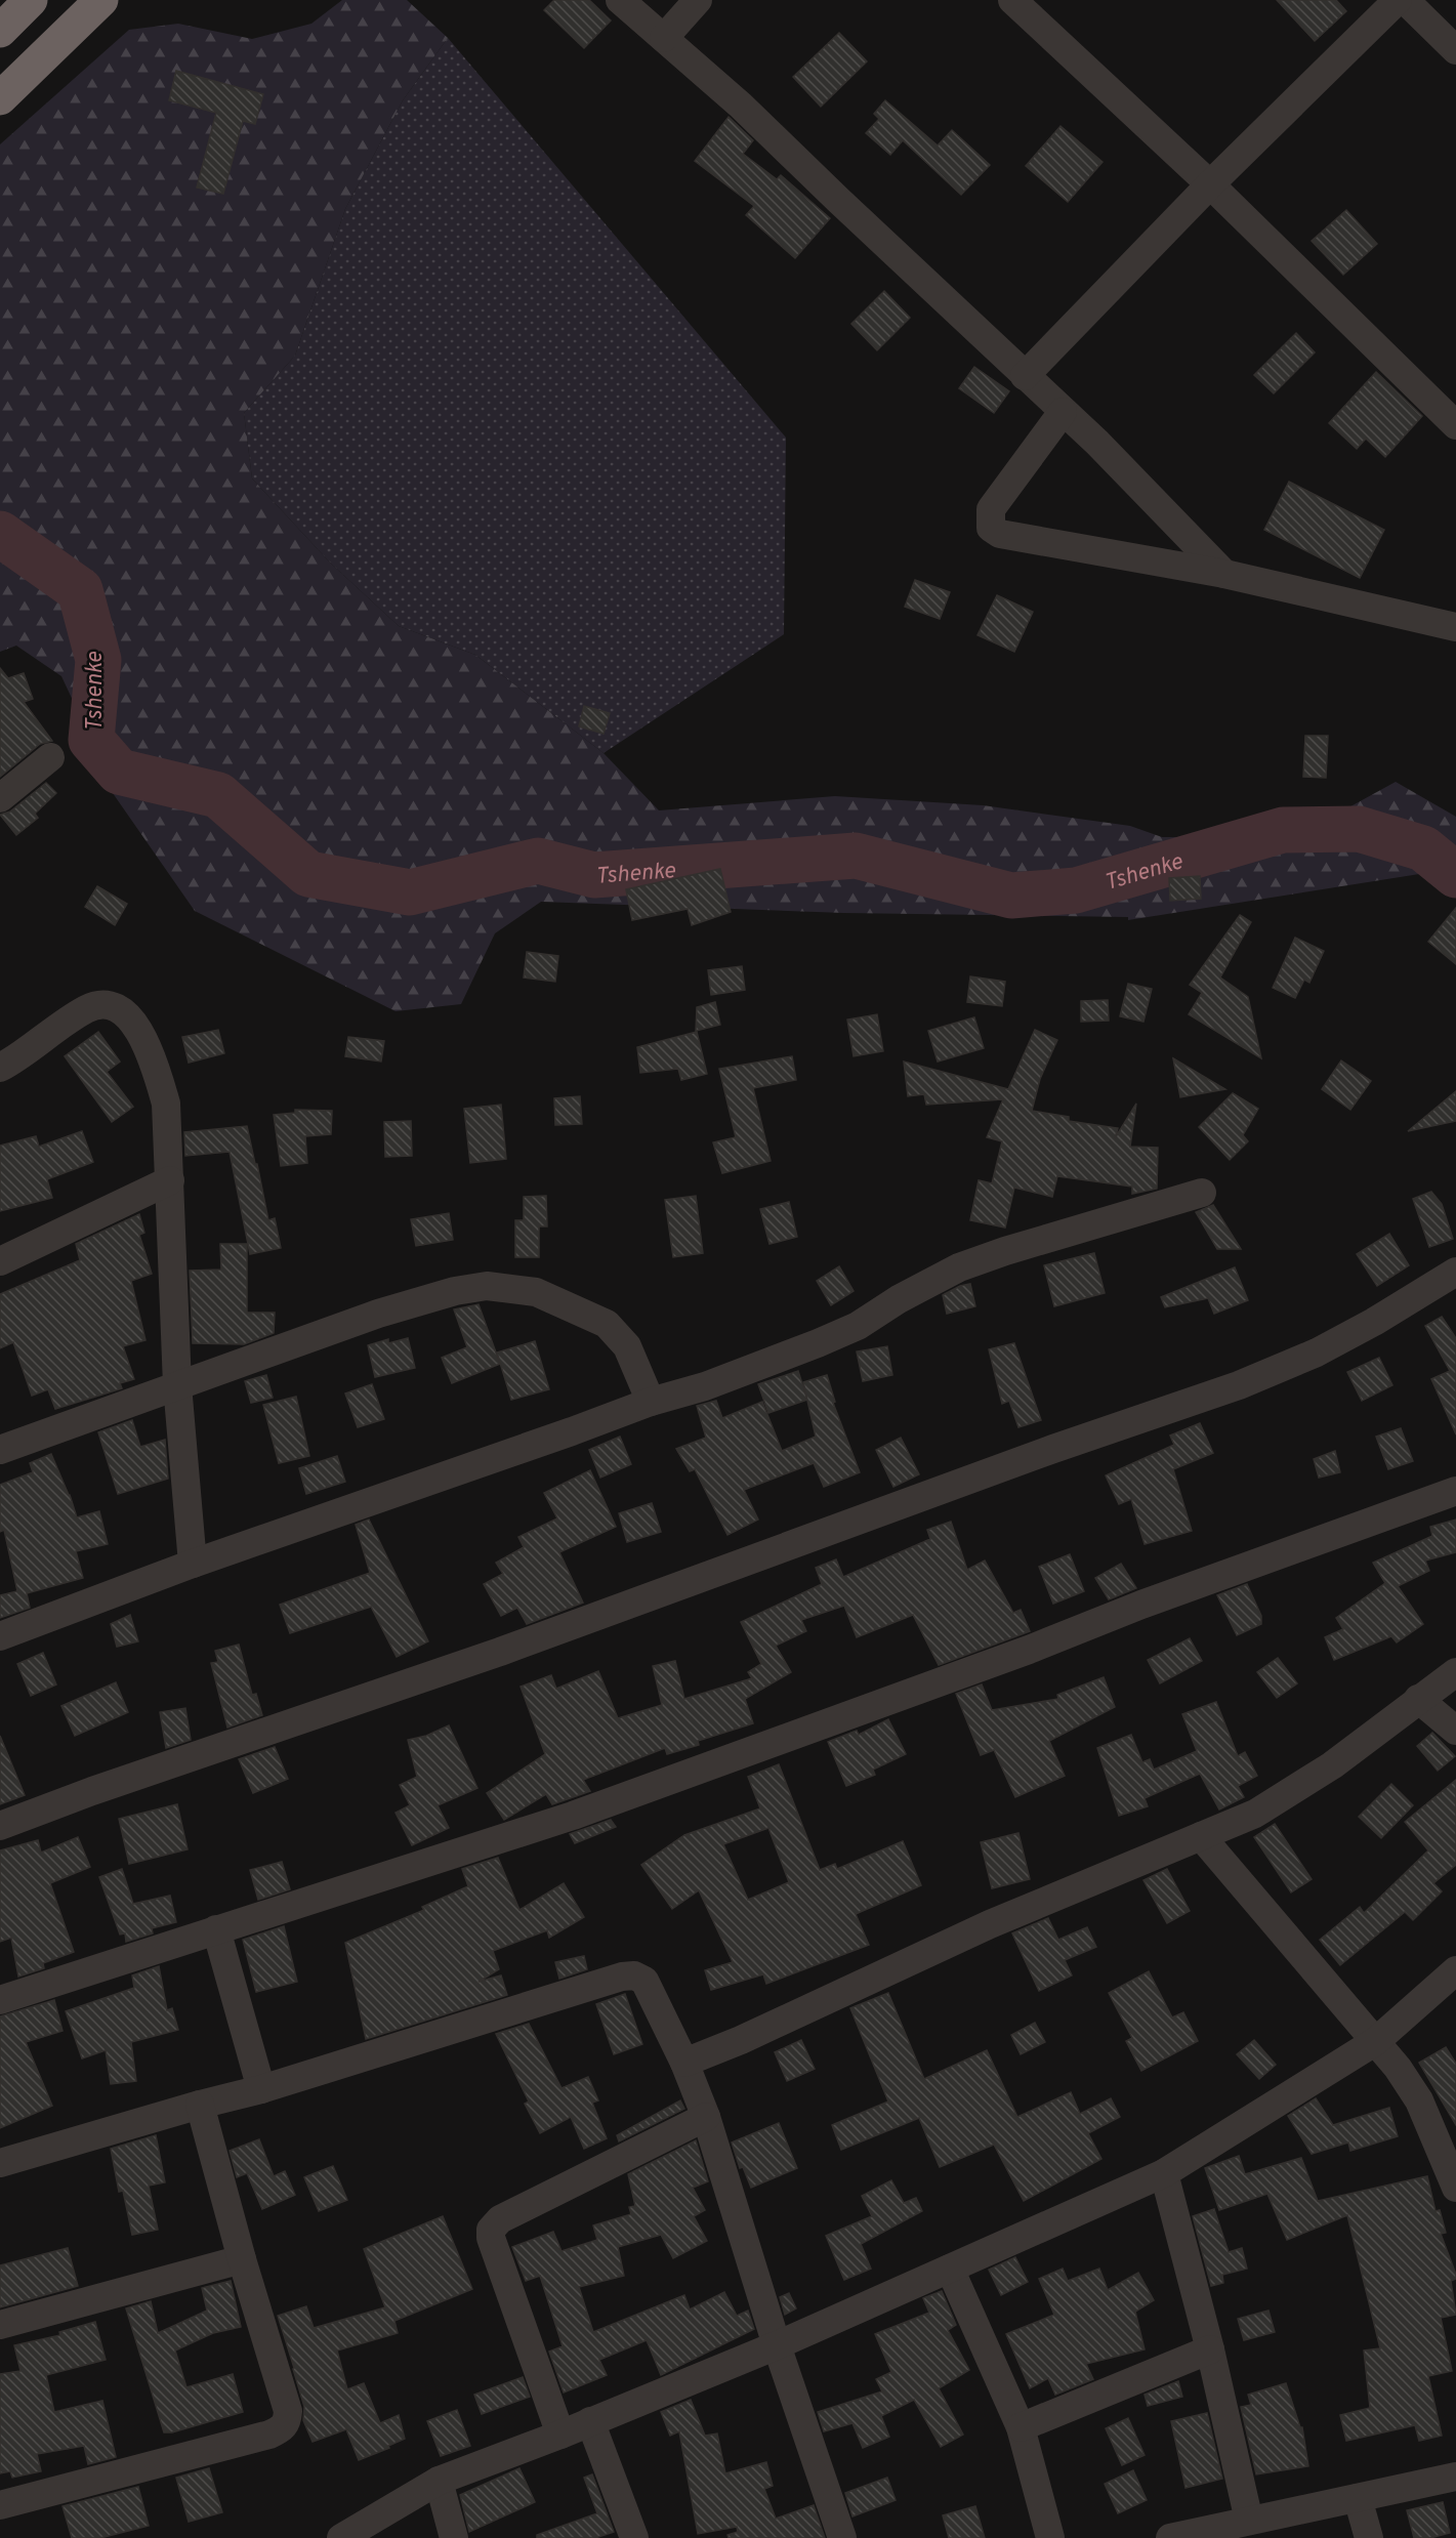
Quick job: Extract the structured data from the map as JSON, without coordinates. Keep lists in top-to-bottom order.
{
  "water": ["Tshenke"]
}
